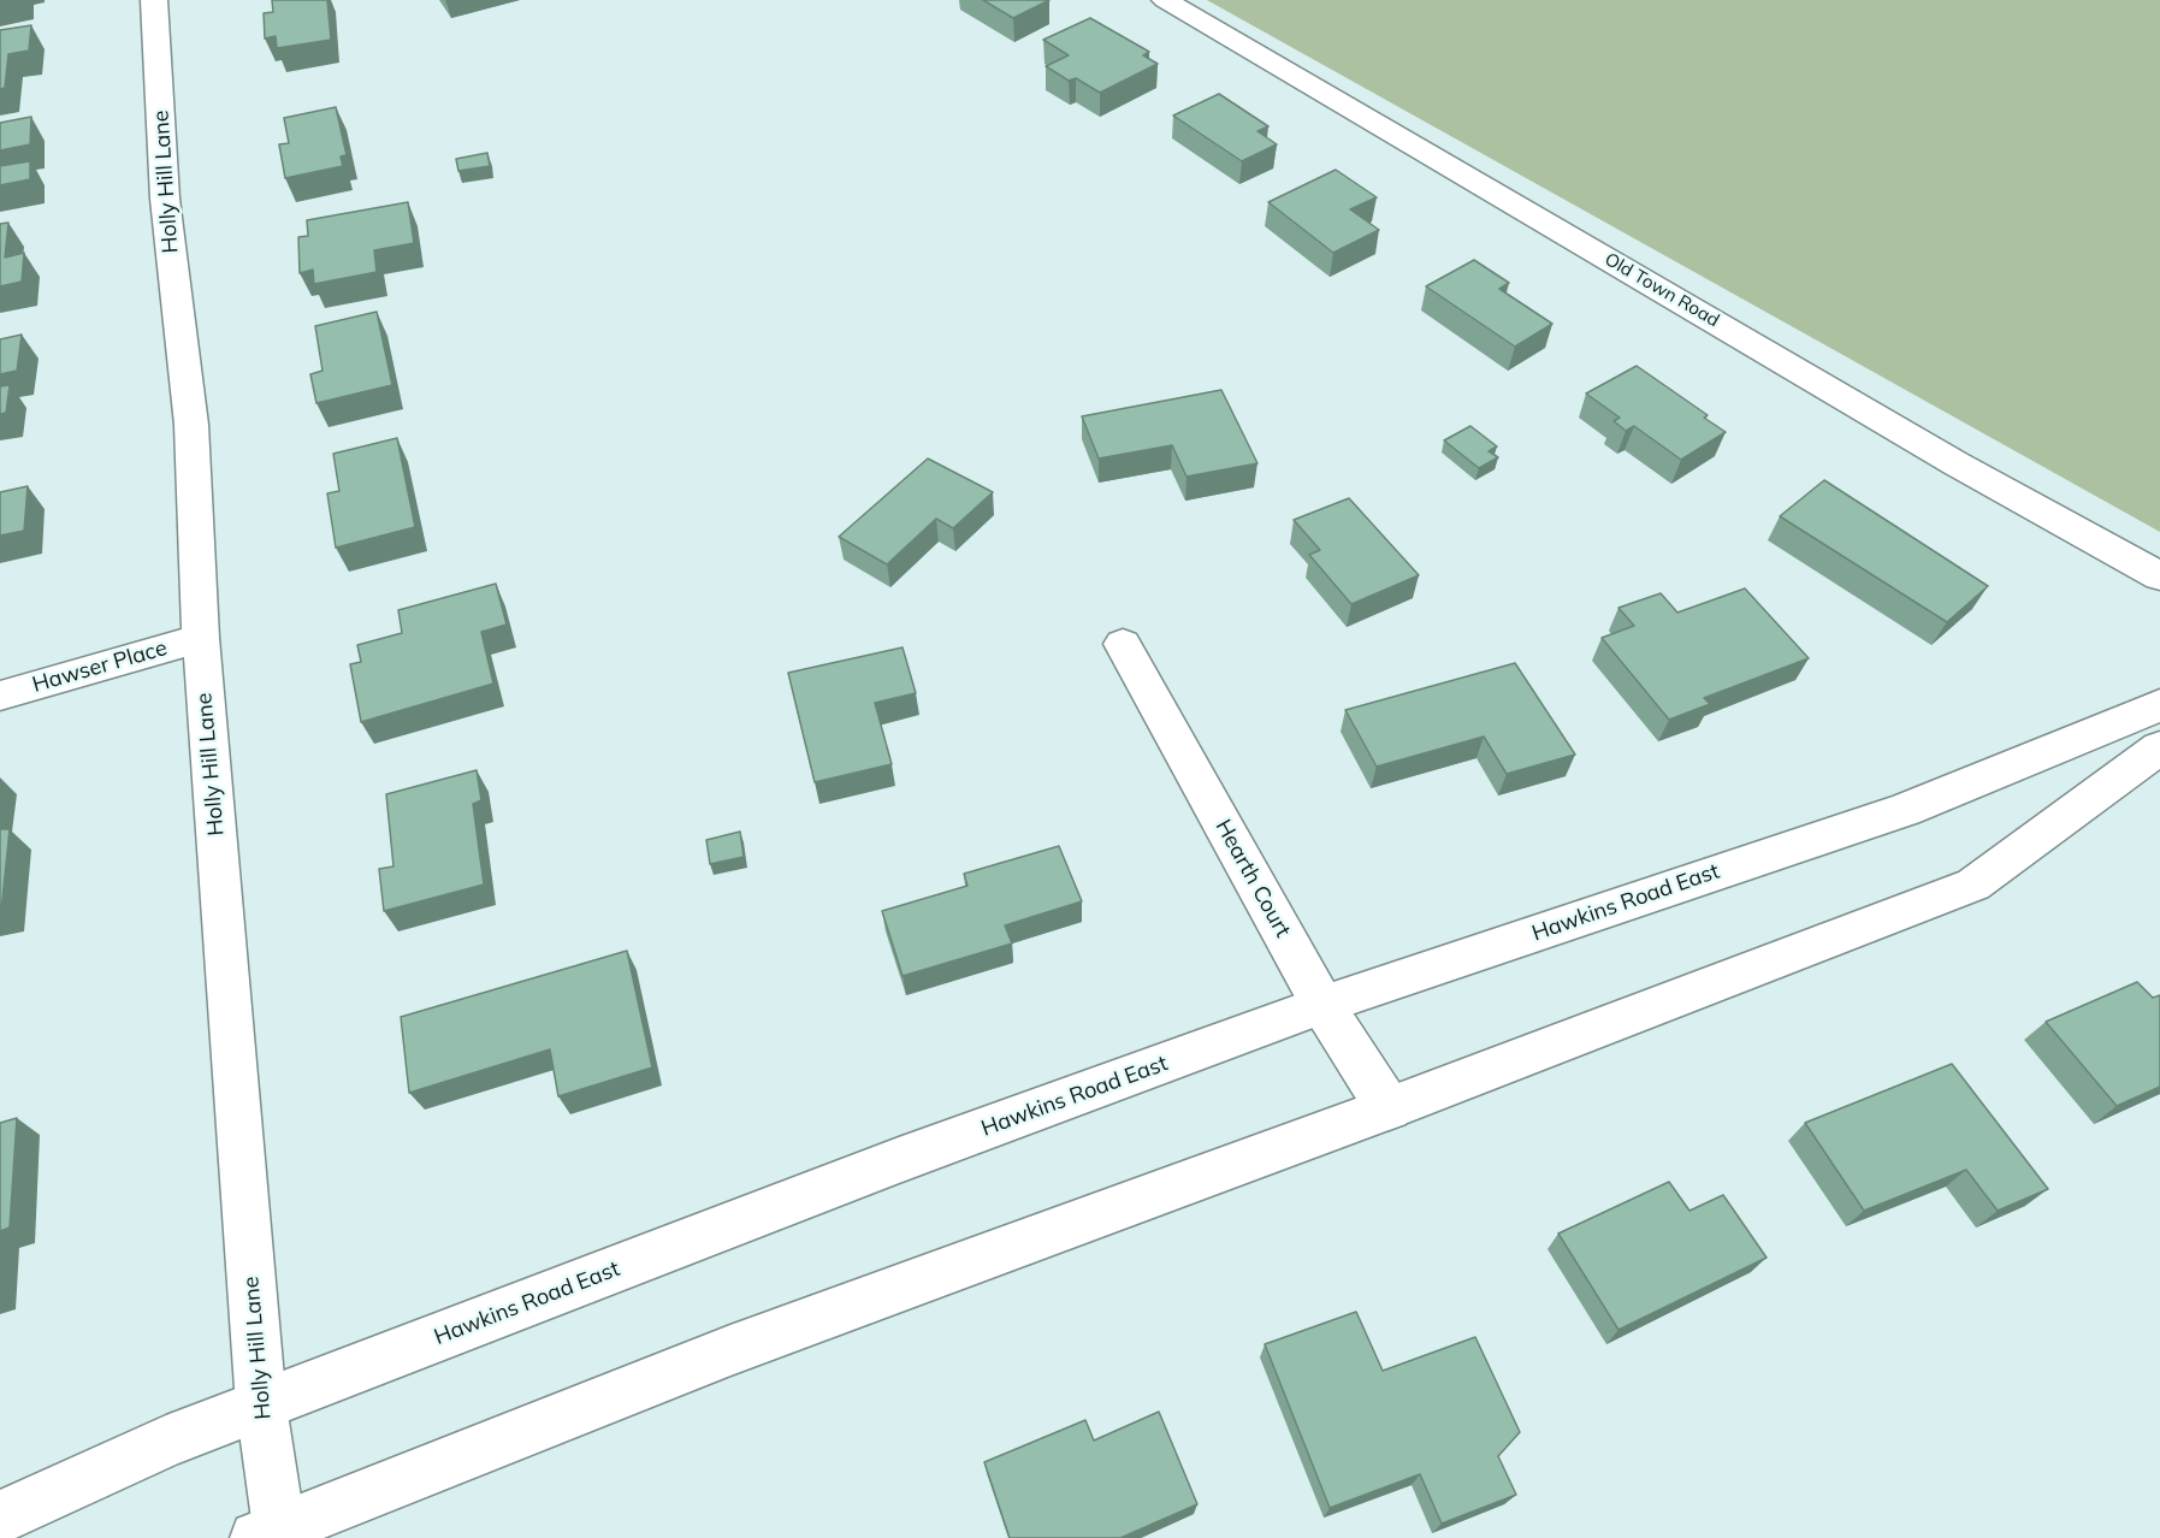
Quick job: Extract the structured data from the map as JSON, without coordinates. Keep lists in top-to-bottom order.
{
  "streets": {
    "street": [
      "Holly Hill Lane",
      "Old Town Road",
      "Hawser Place",
      "Hearth Court",
      "Hawkins Road East"
    ]
  },
  "crossings": [
    ["Holly Hill Lane", "Hawser Place"],
    ["Holly Hill Lane", "Hawkins Road East"],
    ["Hearth Court", "Hawkins Road East"]
  ]
}
